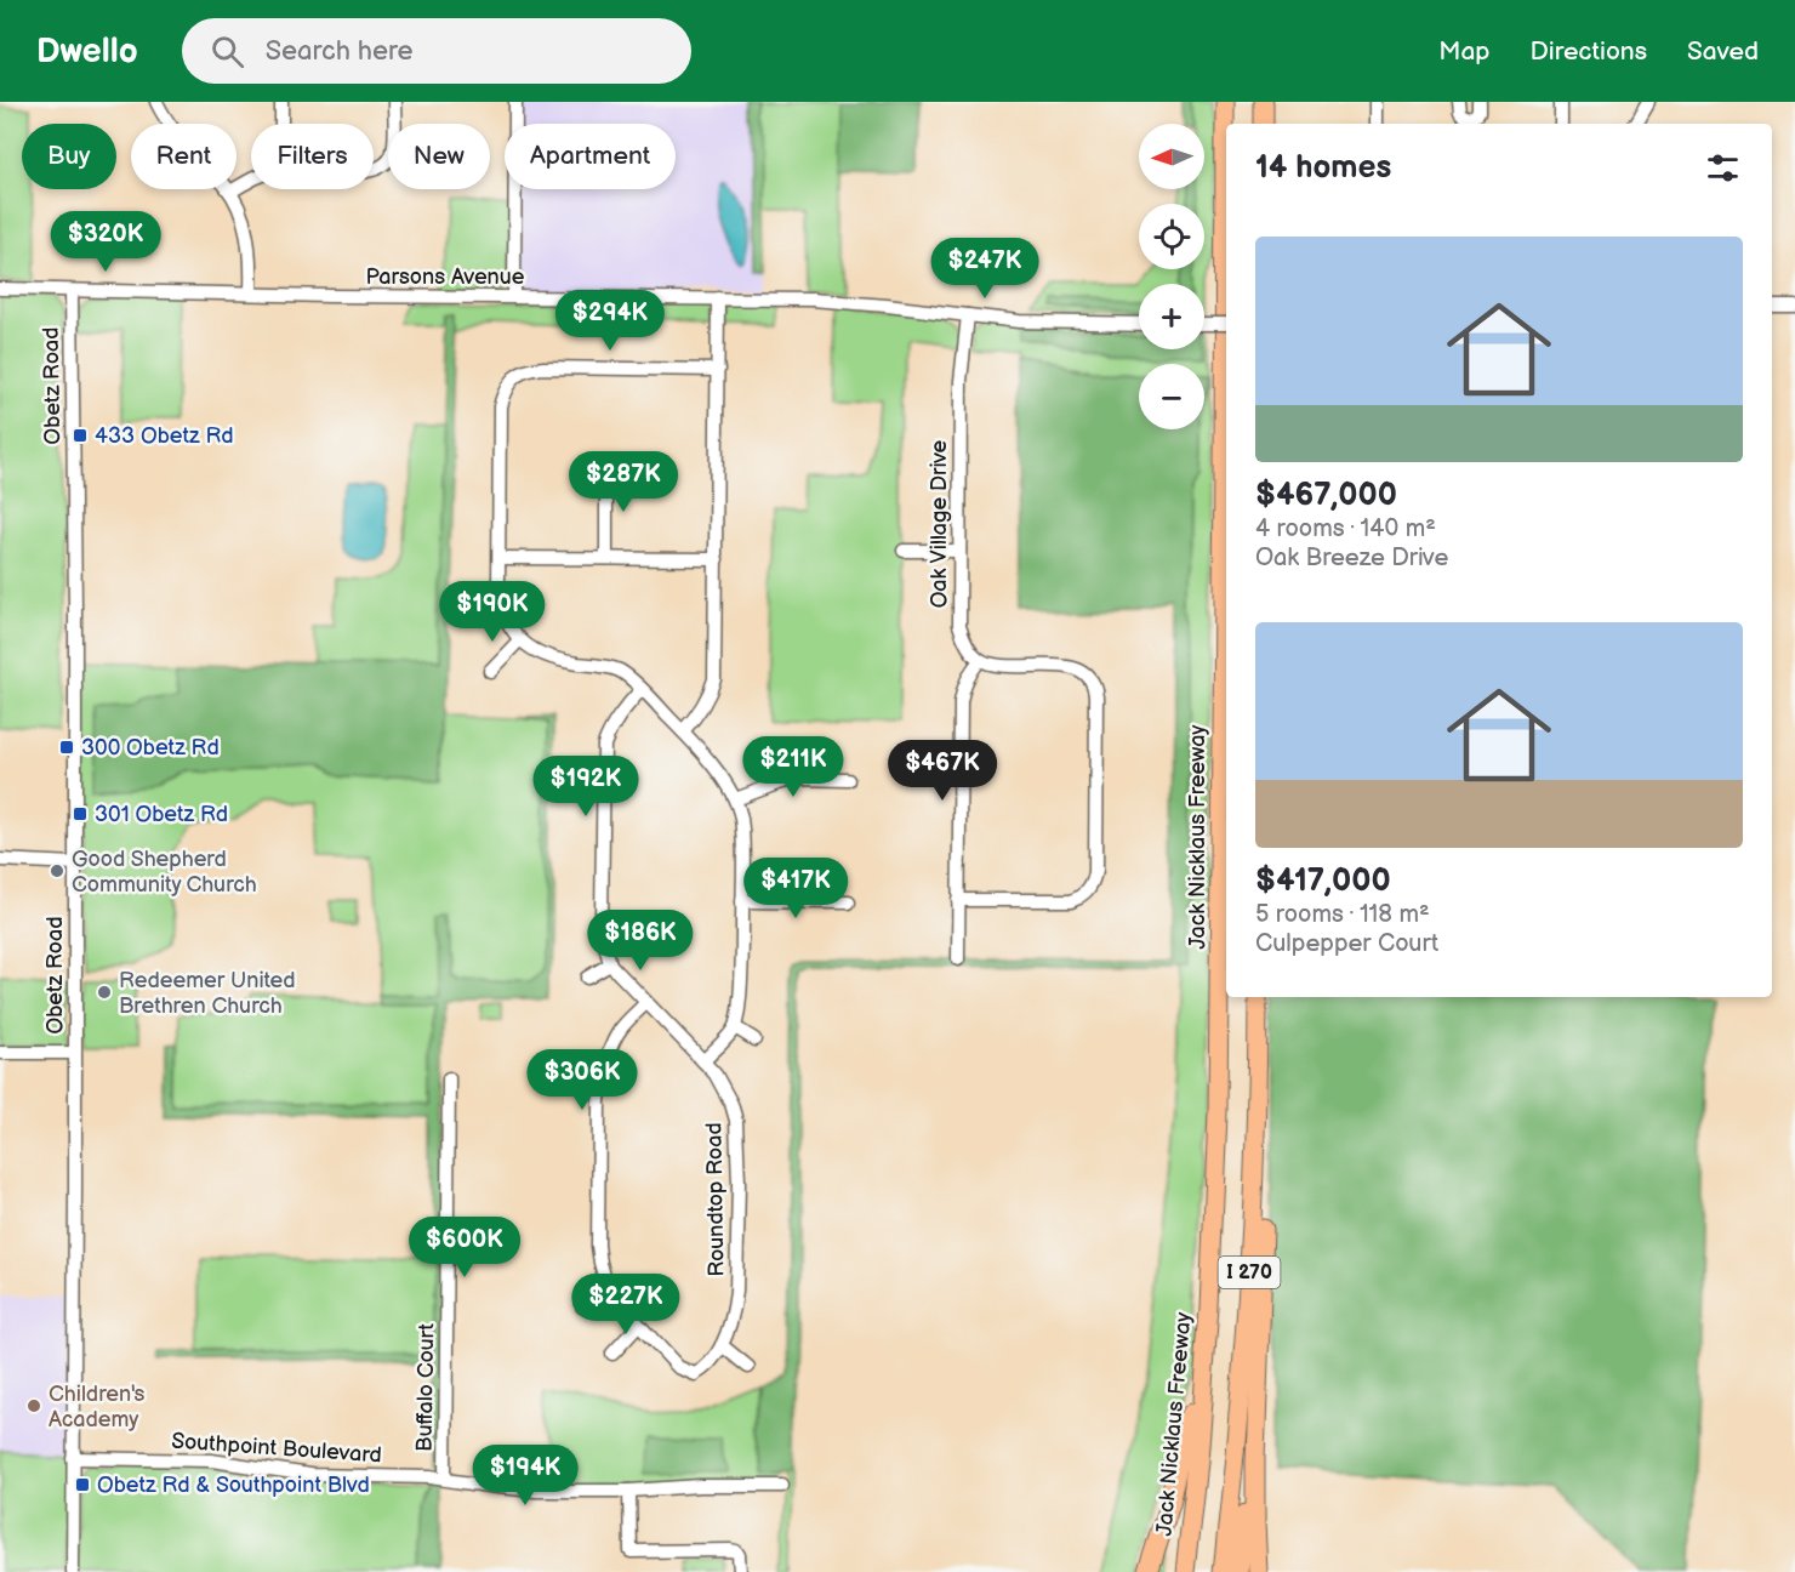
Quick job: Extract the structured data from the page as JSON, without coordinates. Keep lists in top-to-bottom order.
{
  "streets": {
    "highway": ["Jack Nicklaus Freeway", "I 270"],
    "street": [
      "Parsons Avenue",
      "Obetz Road",
      "Oak Village Drive",
      "Roundtop Road",
      "Buffalo Court",
      "Southpoint Boulevard"
    ]
  },
  "crossings": [
    ["Parsons Avenue", "Obetz Road"],
    ["Parsons Avenue", "Oak Village Drive"],
    ["Obetz Road", "Southpoint Boulevard"],
    ["Buffalo Court", "Southpoint Boulevard"]
  ],
  "places": {
    "transit": [
      "433 Obetz Rd",
      "300 Obetz Rd",
      "301 Obetz Rd",
      "Obetz Rd & Southpoint Blvd"
    ],
    "other": ["Good Shepherd Community Church", "Redeemer United Brethren Church", "Children's Academy"]
  },
  "north": "left",
  "page": {
    "header": "Dwello",
    "search": "Search here",
    "nav": ["Map", "Directions", "Saved"],
    "map_buttons": ["+", "−"],
    "chip": [
      "Buy",
      "Rent",
      "Filters",
      "New",
      "Apartment"
    ],
    "heading": "14 homes",
    "price": [
      "$320K",
      "$247K",
      "$294K",
      "$287K",
      "$190K",
      "$211K",
      "$467K",
      "$192K",
      "$417K",
      "$186K",
      "$306K",
      "$600K",
      "$227K",
      "$194K"
    ],
    "list": [
      {
        "name": "$467,000",
        "note": "4 rooms · 140 m² · Oak Breeze Drive"
      },
      {
        "name": "$417,000",
        "note": "5 rooms · 118 m² · Culpepper Court"
      }
    ]
  }
}
